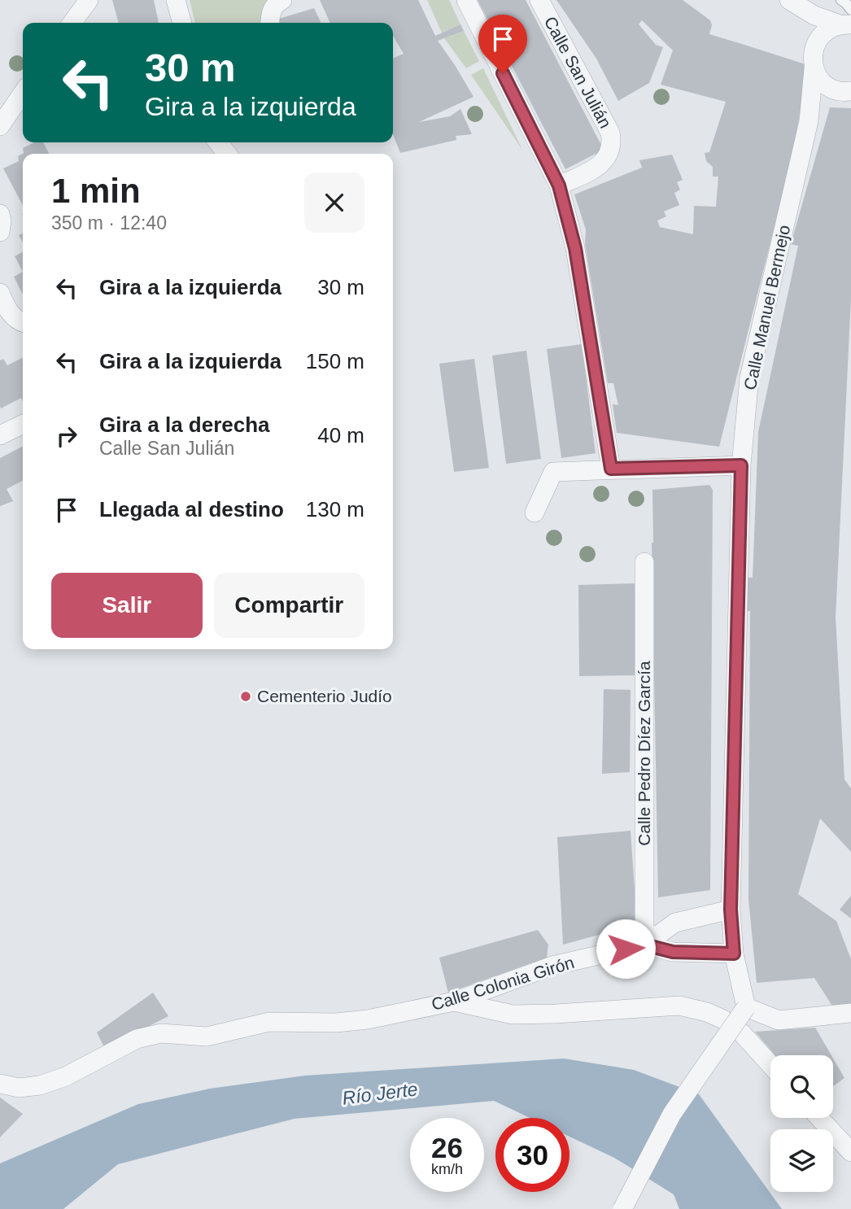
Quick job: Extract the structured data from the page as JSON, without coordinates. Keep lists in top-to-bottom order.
{
  "streets": {
    "street": [
      "Calle San Julián",
      "Calle Manuel Bermejo",
      "Calle Pedro Díez García",
      "Calle Colonia Girón"
    ]
  },
  "crossings": [
    ["Calle Manuel Bermejo", "Calle Colonia Girón"],
    ["Calle Pedro Díez García", "Calle Colonia Girón"]
  ],
  "water": ["Río Jerte"],
  "places": ["Cementerio Judío"],
  "page": {
    "turn": ["30 m", "Gira a la izquierda"],
    "heading": ["1 min", "350 m · 12:40"],
    "list": [
      {
        "name": "Gira a la izquierda",
        "value": "30 m"
      },
      {
        "name": "Gira a la izquierda",
        "value": "150 m"
      },
      {
        "name": "Gira a la derecha",
        "note": "Calle San Julián",
        "value": "40 m"
      },
      {
        "name": "Llegada al destino",
        "value": "130 m"
      }
    ],
    "buttons": ["Salir", "Compartir"],
    "speed": "26 km/h",
    "limit": "30"
  }
}
